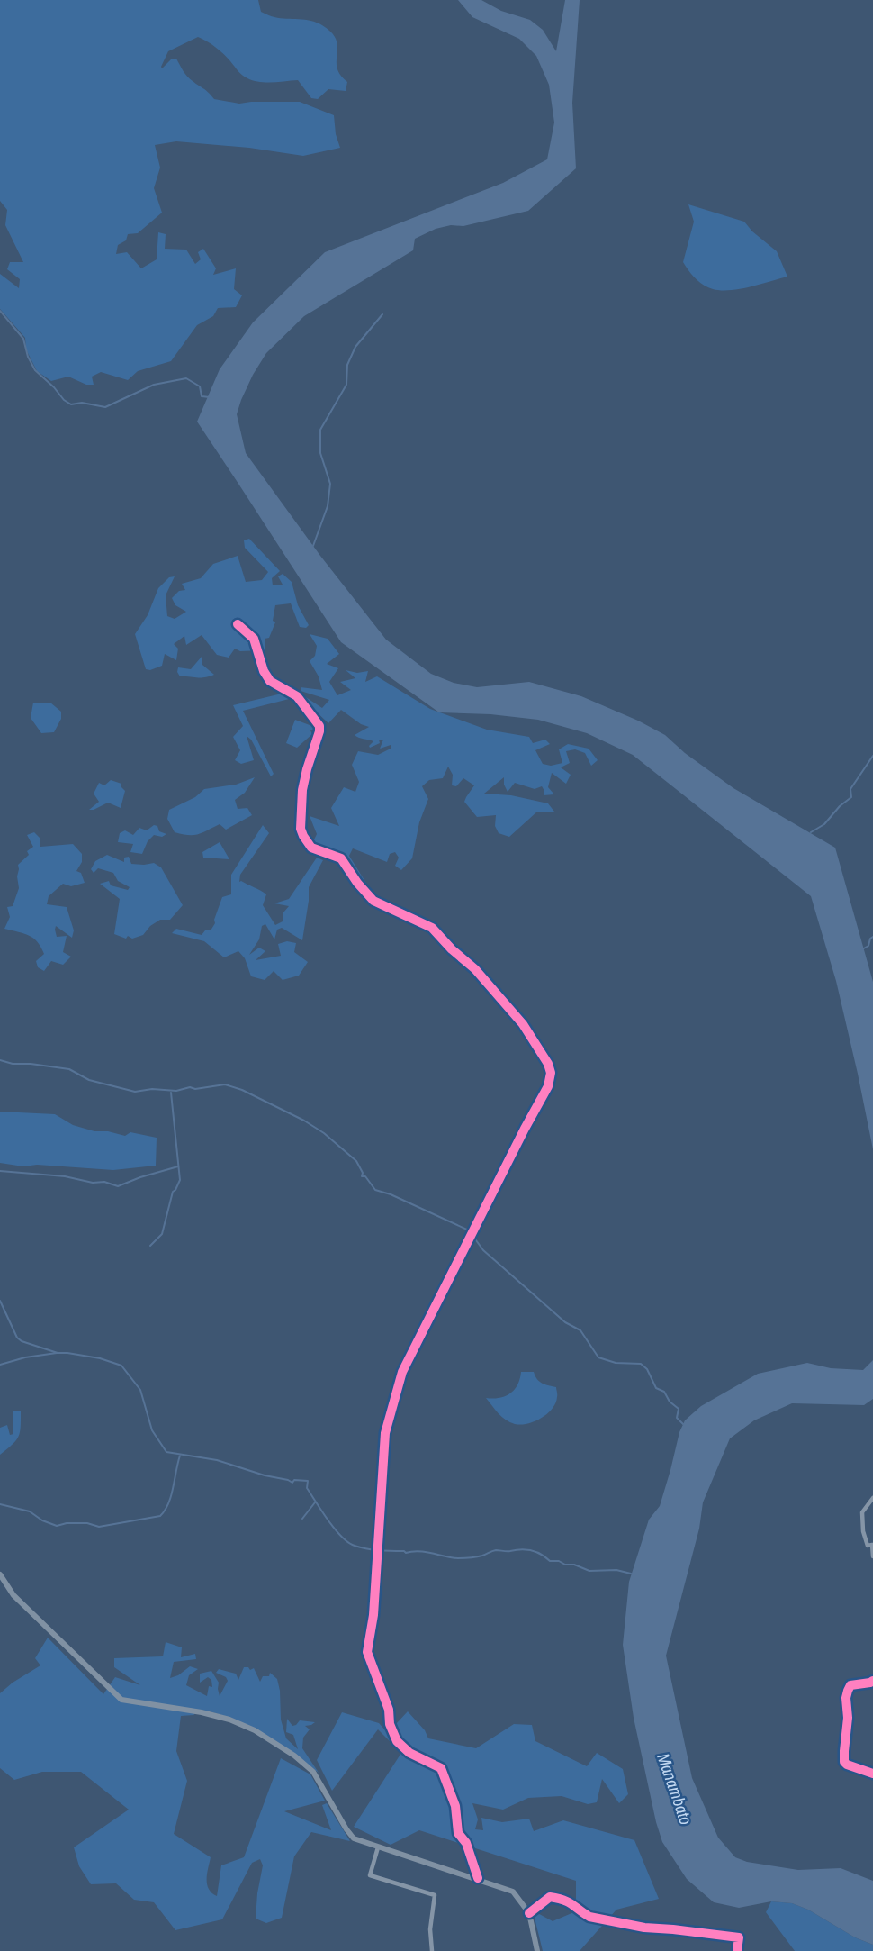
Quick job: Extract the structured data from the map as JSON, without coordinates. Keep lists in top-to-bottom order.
{
  "water": ["Manambato"]
}
